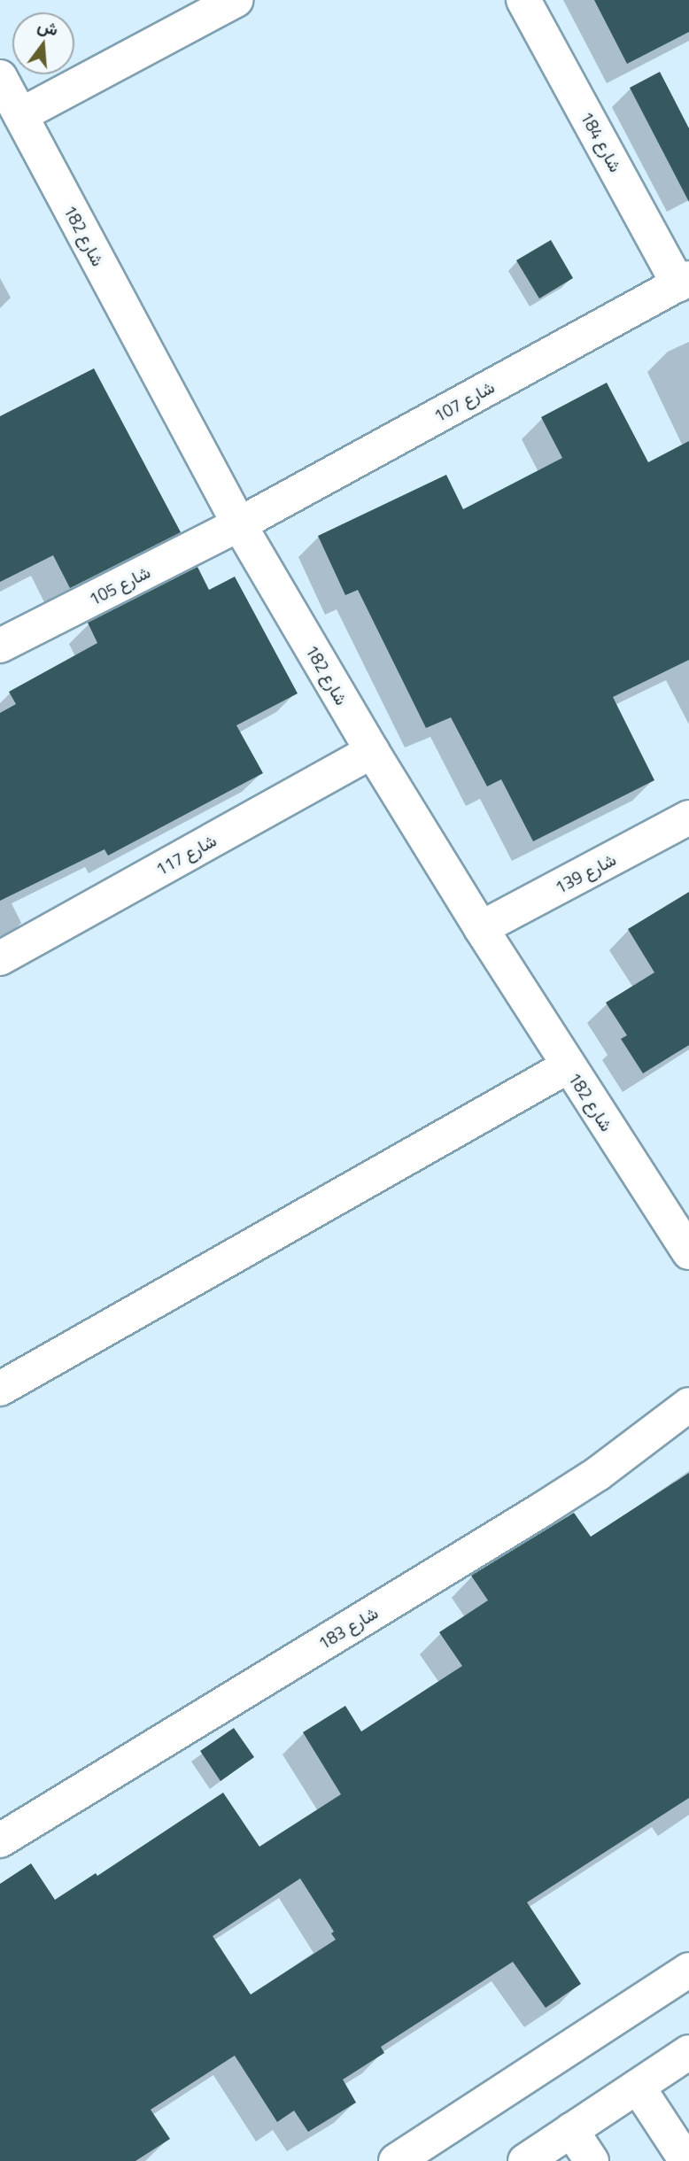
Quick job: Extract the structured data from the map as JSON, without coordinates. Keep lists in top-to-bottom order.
{
  "streets": {
    "street": [
      "شارع 184",
      "شارع 182",
      "شارع 107",
      "شارع 105",
      "شارع 117",
      "شارع 139",
      "شارع 183"
    ]
  },
  "crossings": [
    ["شارع 184", "شارع 107"],
    ["شارع 182", "شارع 107"],
    ["شارع 182", "شارع 105"],
    ["شارع 182", "شارع 117"],
    ["شارع 182", "شارع 139"],
    ["شارع 107", "شارع 105"]
  ],
  "north": "top"
}
